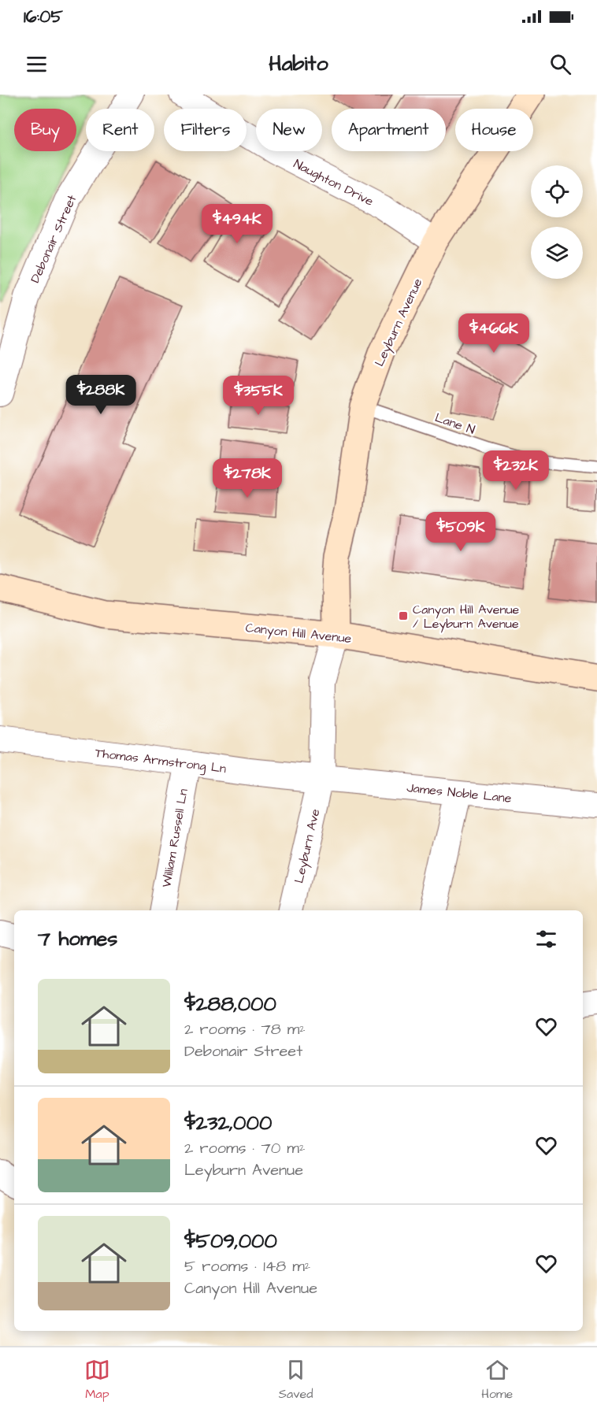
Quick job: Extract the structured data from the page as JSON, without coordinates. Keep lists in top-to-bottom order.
{
  "streets": {
    "street": [
      "Naughton Drive",
      "Debonair Street",
      "Leyburn Avenue",
      "Canyon Hill Avenue",
      "Thomas Armstrong Ln",
      "James Noble Lane",
      "William Russell Ln",
      "Leyburn Ave"
    ],
    "lane": ["Lane N"]
  },
  "crossings": [
    ["Naughton Drive", "Leyburn Avenue"],
    ["Leyburn Avenue", "Lane N"],
    ["Leyburn Avenue", "Canyon Hill Avenue"],
    ["Leyburn Avenue", "Leyburn Ave"],
    ["Canyon Hill Avenue", "Leyburn Ave"],
    ["Thomas Armstrong Ln", "James Noble Lane"],
    ["Thomas Armstrong Ln", "William Russell Ln"],
    ["Thomas Armstrong Ln", "Leyburn Ave"],
    ["James Noble Lane", "Leyburn Ave"]
  ],
  "places": {
    "transit": ["Canyon Hill Avenue / Leyburn Avenue"]
  },
  "page": {
    "status": "16:05",
    "header": "Habito",
    "chip": [
      "Buy",
      "Rent",
      "Filters",
      "New",
      "Apartment",
      "House"
    ],
    "price": [
      "$494K",
      "$466K",
      "$288K",
      "$355K",
      "$232K",
      "$278K",
      "$509K"
    ],
    "heading": "7 homes",
    "list": [
      {
        "name": "$288,000",
        "note": "2 rooms · 78 m² · Debonair Street"
      },
      {
        "name": "$232,000",
        "note": "2 rooms · 70 m² · Leyburn Avenue"
      },
      {
        "name": "$509,000",
        "note": "5 rooms · 148 m² · Canyon Hill Avenue"
      }
    ],
    "tabs": ["Map", "Saved", "Home"]
  }
}
